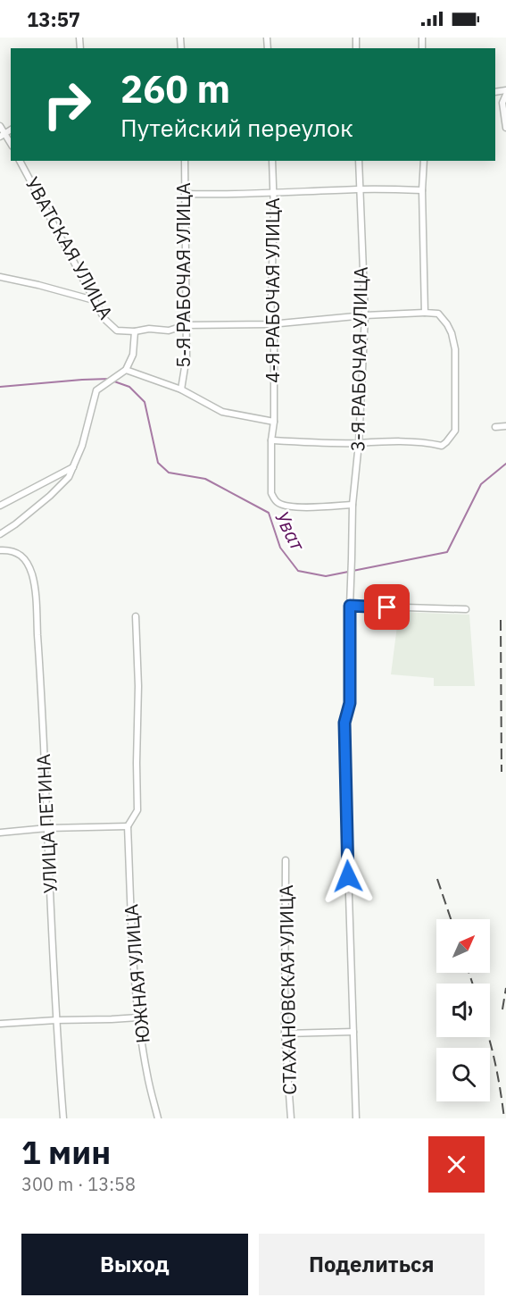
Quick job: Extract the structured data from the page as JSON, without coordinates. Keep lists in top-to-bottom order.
{
  "streets": {
    "street": [
      "УВАТСКАЯ УЛИЦА",
      "5-Я РАБОЧАЯ УЛИЦА",
      "4-Я РАБОЧАЯ УЛИЦА",
      "3-Я РАБОЧАЯ УЛИЦА",
      "УЛИЦА ПЕТИНА",
      "ЮЖНАЯ УЛИЦА",
      "СТАХАНОВСКАЯ УЛИЦА"
    ]
  },
  "crossings": [
    ["УВАТСКАЯ УЛИЦА", "5-Я РАБОЧАЯ УЛИЦА"],
    ["УВАТСКАЯ УЛИЦА", "4-Я РАБОЧАЯ УЛИЦА"],
    ["УВАТСКАЯ УЛИЦА", "3-Я РАБОЧАЯ УЛИЦА"],
    ["4-Я РАБОЧАЯ УЛИЦА", "3-Я РАБОЧАЯ УЛИЦА"]
  ],
  "water": ["Уват"],
  "north": "top right",
  "page": {
    "status": "13:57",
    "turn": ["260 m", "Путейский переулок"],
    "heading": ["1 мин", "300 m · 13:58"],
    "buttons": ["Выход", "Поделиться"]
  }
}
